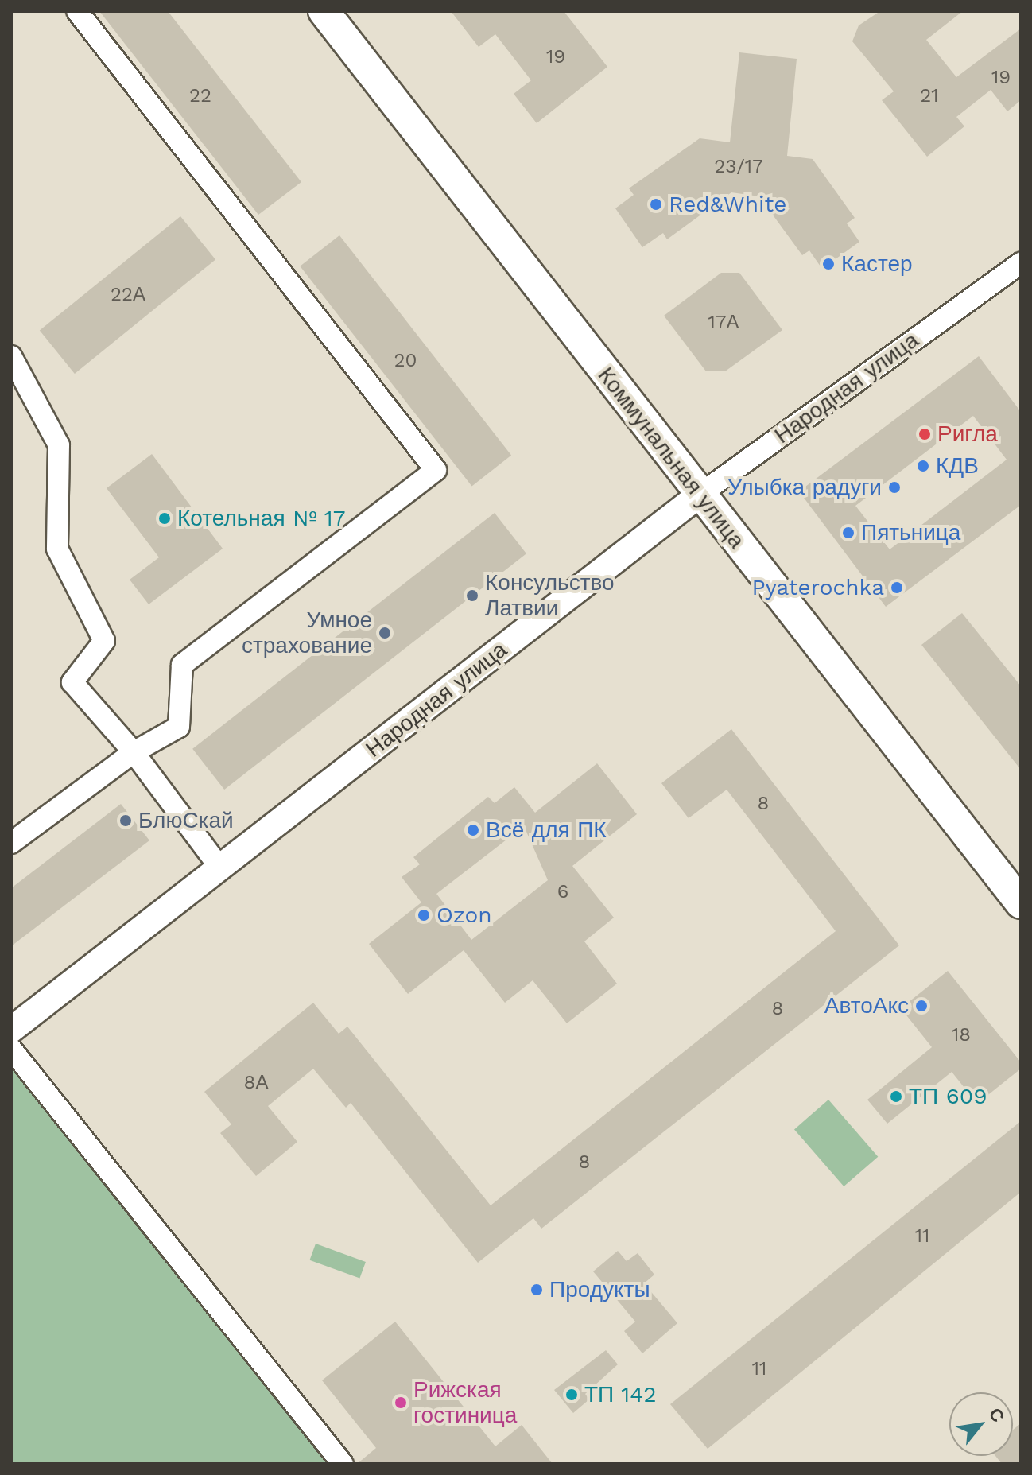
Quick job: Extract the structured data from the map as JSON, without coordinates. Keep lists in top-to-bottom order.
{
  "streets": {
    "main road": ["Коммунальная улица"],
    "street": ["Народная улица"]
  },
  "crossings": [
    ["Народная улица", "Коммунальная улица"]
  ],
  "places": [
    "Red&White",
    "Кастер",
    "Ригла",
    "КДВ",
    "Улыбка радуги",
    "Котельная № 17",
    "Пятьница",
    "Pyaterochka",
    "Консульство Латвии",
    "Умное страхование",
    "БлюСкай",
    "Всё для ПК",
    "Ozon",
    "АвтоАкс",
    "ТП 609",
    "Продукты",
    "ТП 142",
    "Рижская гостиница"
  ],
  "house_numbers": [
    "19",
    "19",
    "22",
    "21",
    "23/17",
    "22А",
    "17А",
    "20",
    "8",
    "6",
    "8",
    "18",
    "8А",
    "8",
    "11",
    "11"
  ],
  "north": "top right"
}
